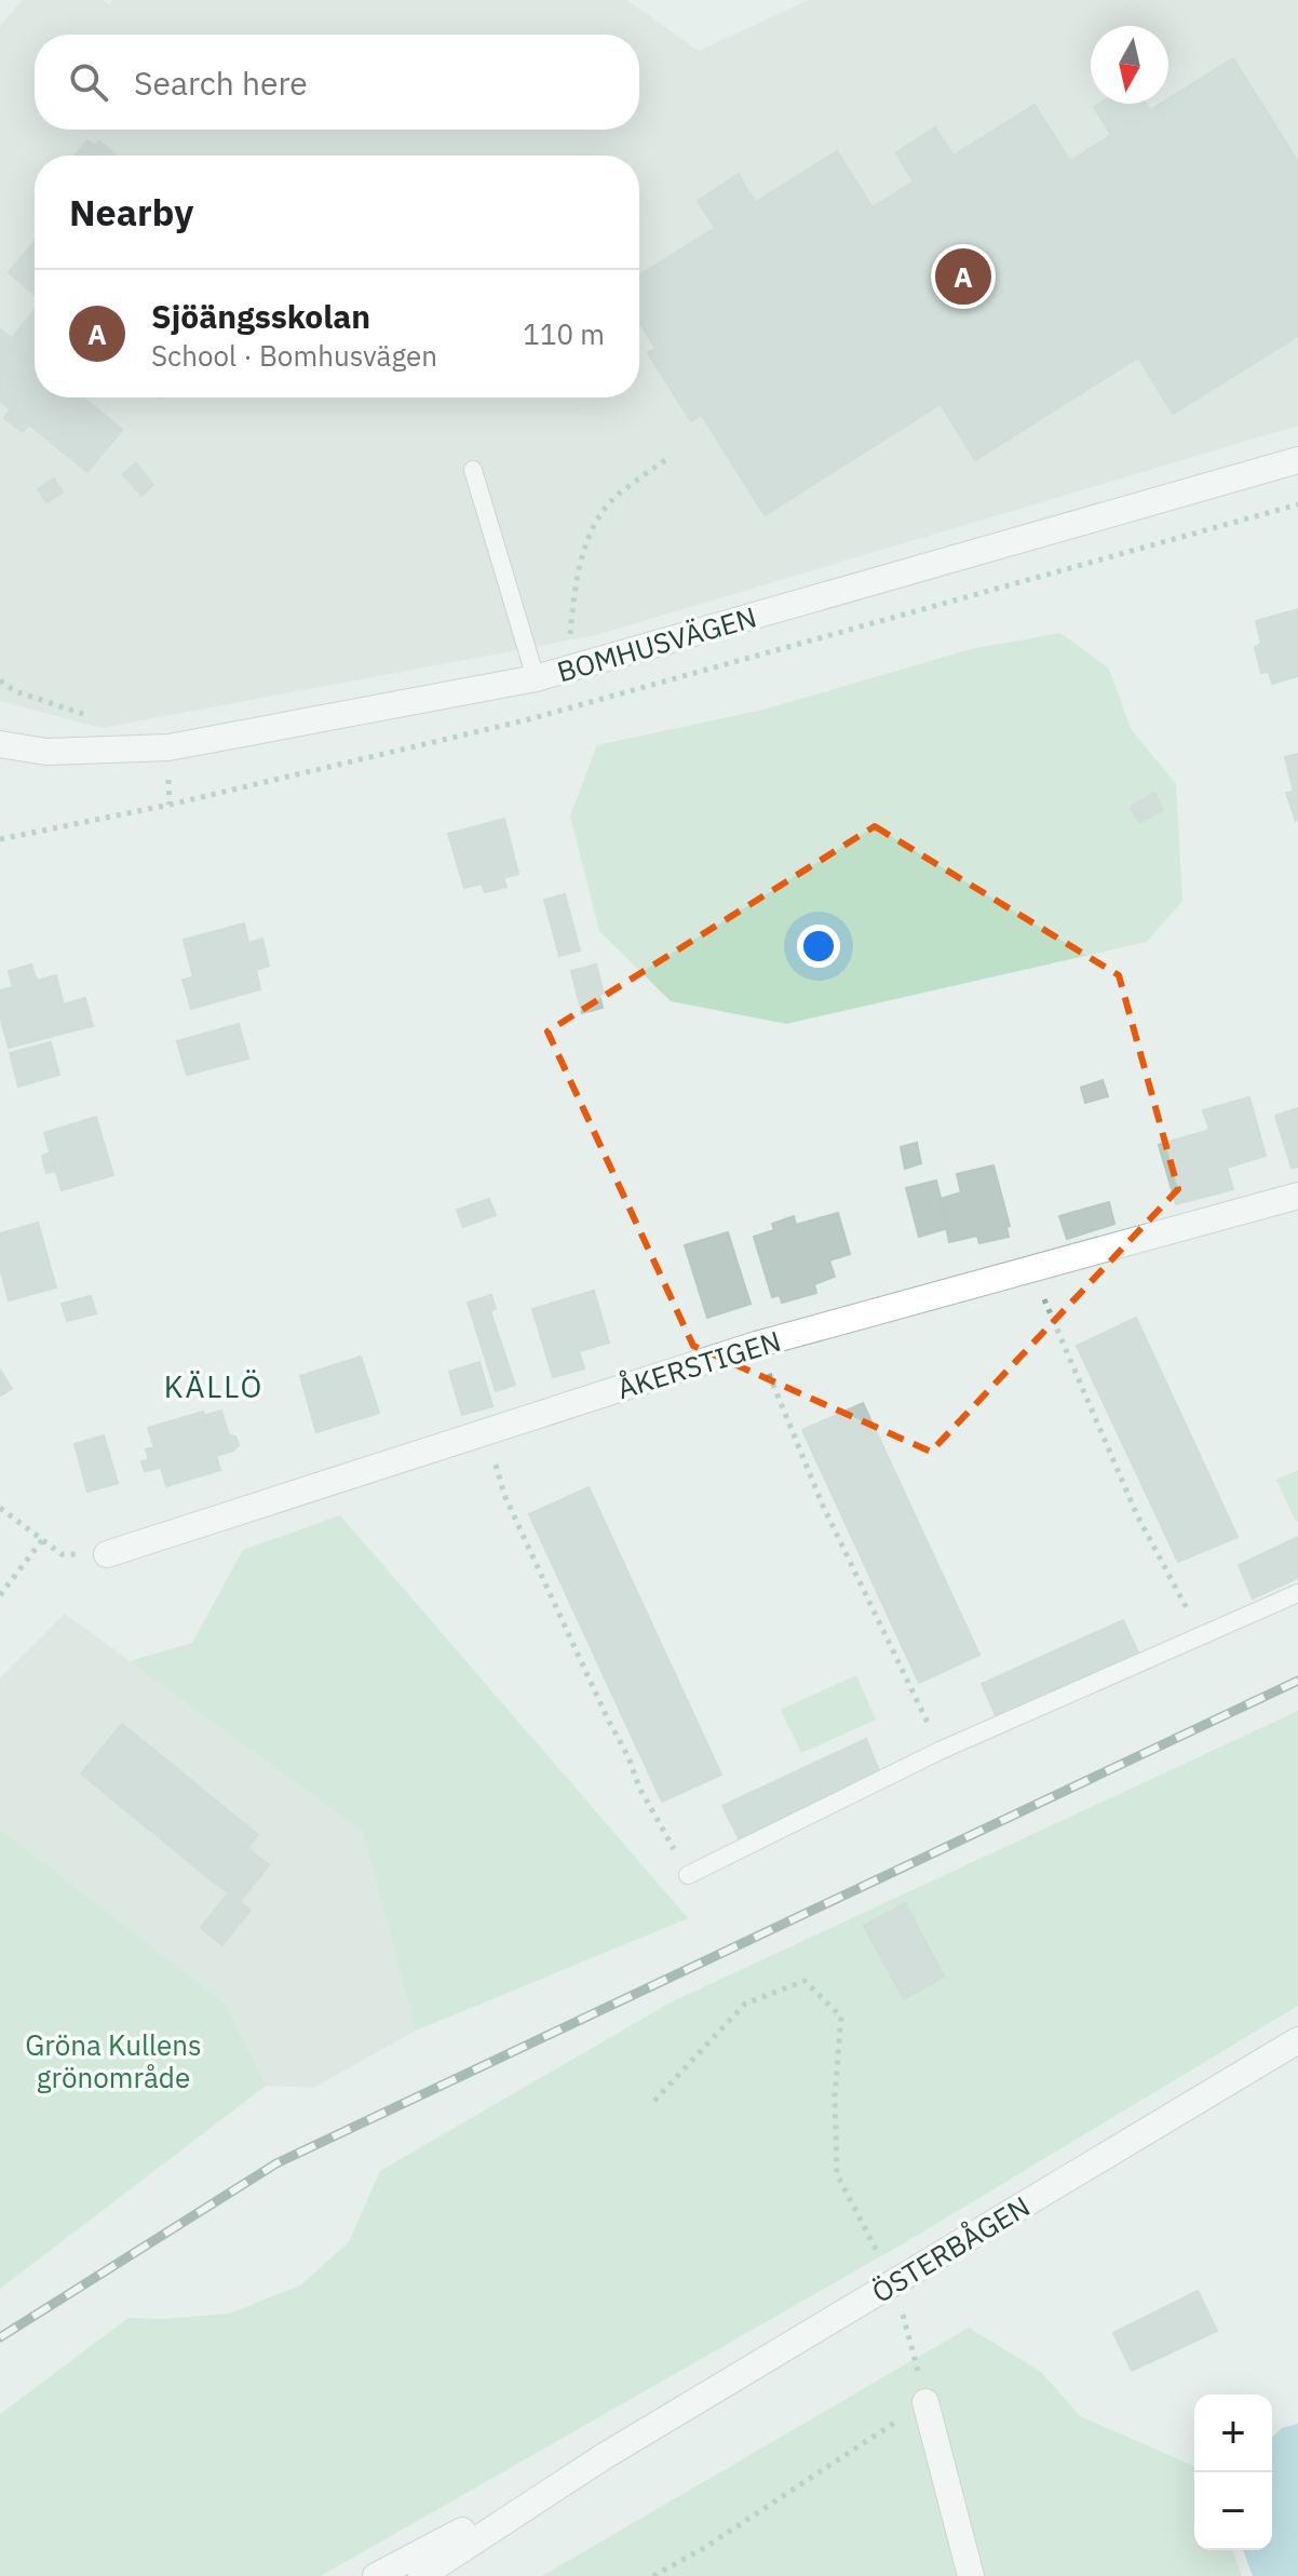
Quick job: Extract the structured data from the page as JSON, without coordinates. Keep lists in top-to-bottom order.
{
  "streets": {
    "street": ["BOMHUSVÄGEN", "ÅKERSTIGEN", "ÖSTERBÅGEN"]
  },
  "districts": ["KÄLLÖ"],
  "parks": ["Gröna Kullens grönområde"],
  "north": "bottom",
  "page": {
    "search": "Search here",
    "heading": "Nearby",
    "pins": "A",
    "list": [
      {
        "mark": "A",
        "name": "Sjöängsskolan",
        "note": "School · Bomhusvägen",
        "value": "110 m"
      }
    ],
    "map_buttons": ["+", "−"]
  }
}
